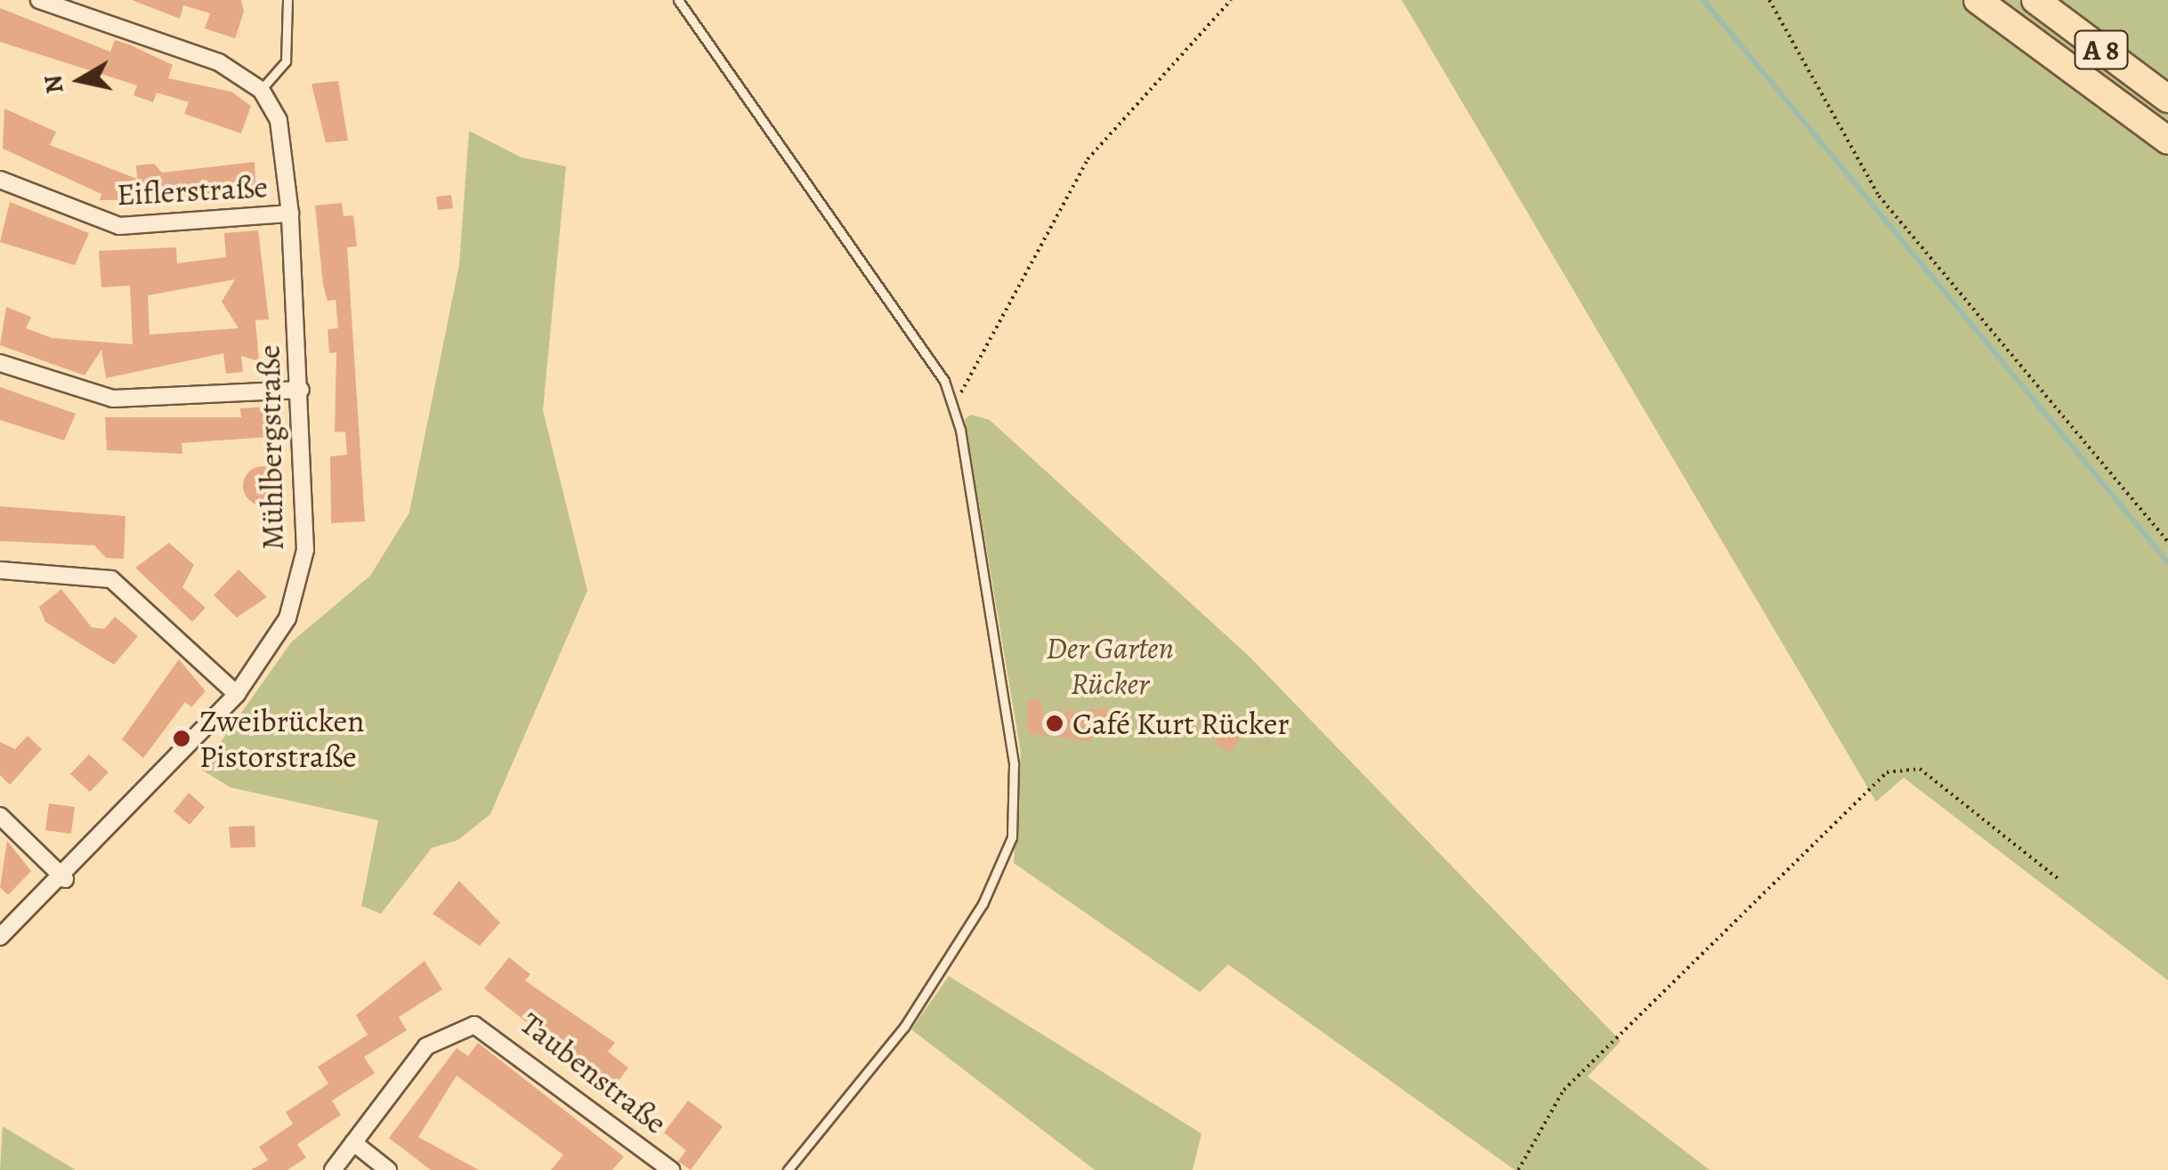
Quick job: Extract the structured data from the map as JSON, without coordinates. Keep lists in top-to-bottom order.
{
  "streets": {
    "highway": ["A 8"],
    "street": ["Eiflerstraße", "Mühlbergstraße", "Taubenstraße"]
  },
  "crossings": [
    ["Eiflerstraße", "Mühlbergstraße"]
  ],
  "parks": ["Der Garten Rücker"],
  "places": ["Café Kurt Rücker", "Zweibrücken Pistorstraße"],
  "north": "left"
}
